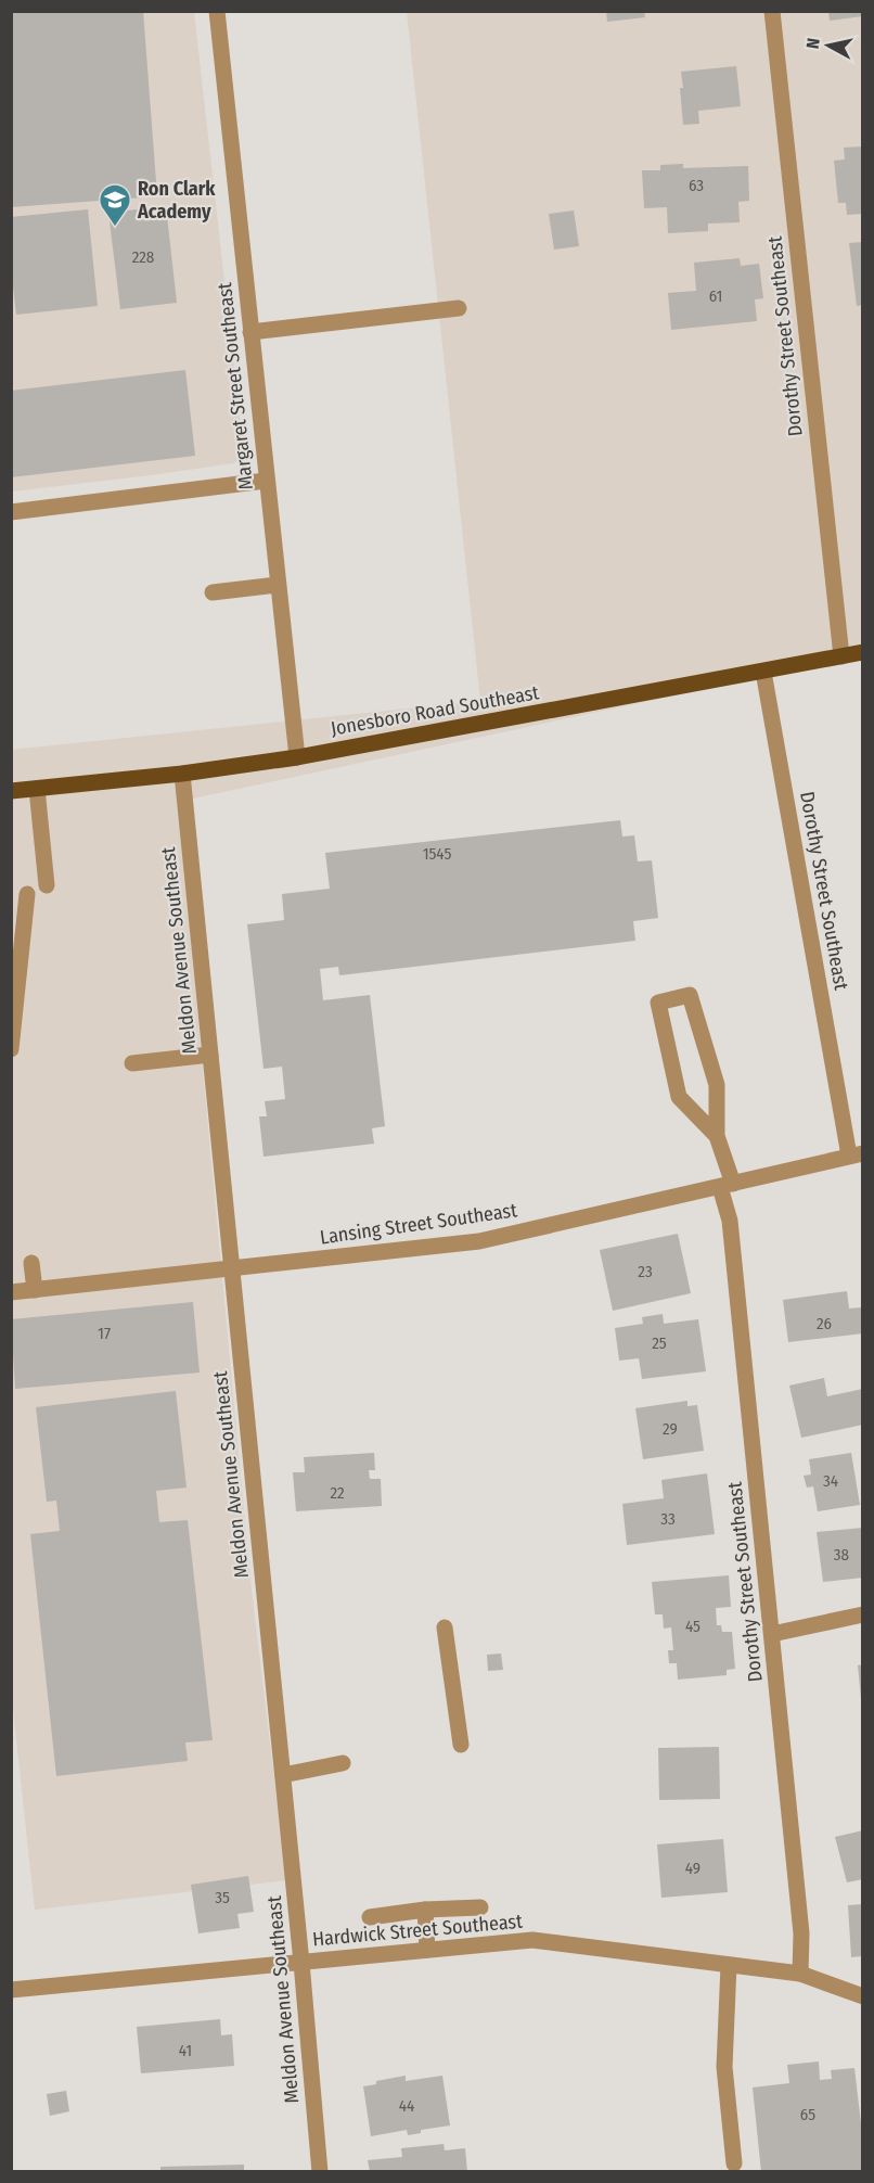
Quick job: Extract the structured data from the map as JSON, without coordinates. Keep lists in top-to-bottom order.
{
  "streets": {
    "main road": ["Jonesboro Road Southeast"],
    "street": [
      "Dorothy Street Southeast",
      "Margaret Street Southeast",
      "Meldon Avenue Southeast",
      "Lansing Street Southeast",
      "Hardwick Street Southeast"
    ]
  },
  "crossings": [
    ["Dorothy Street Southeast", "Jonesboro Road Southeast"],
    ["Dorothy Street Southeast", "Lansing Street Southeast"],
    ["Dorothy Street Southeast", "Hardwick Street Southeast"],
    ["Margaret Street Southeast", "Jonesboro Road Southeast"],
    ["Jonesboro Road Southeast", "Meldon Avenue Southeast"],
    ["Meldon Avenue Southeast", "Lansing Street Southeast"],
    ["Meldon Avenue Southeast", "Hardwick Street Southeast"]
  ],
  "places": {
    "school or university": ["Ron Clark Academy"]
  },
  "house_numbers": [
    "63",
    "228",
    "61",
    "1545",
    "23",
    "26",
    "17",
    "25",
    "29",
    "34",
    "22",
    "33",
    "38",
    "45",
    "49",
    "35",
    "41",
    "44",
    "65"
  ],
  "north": "left"
}
